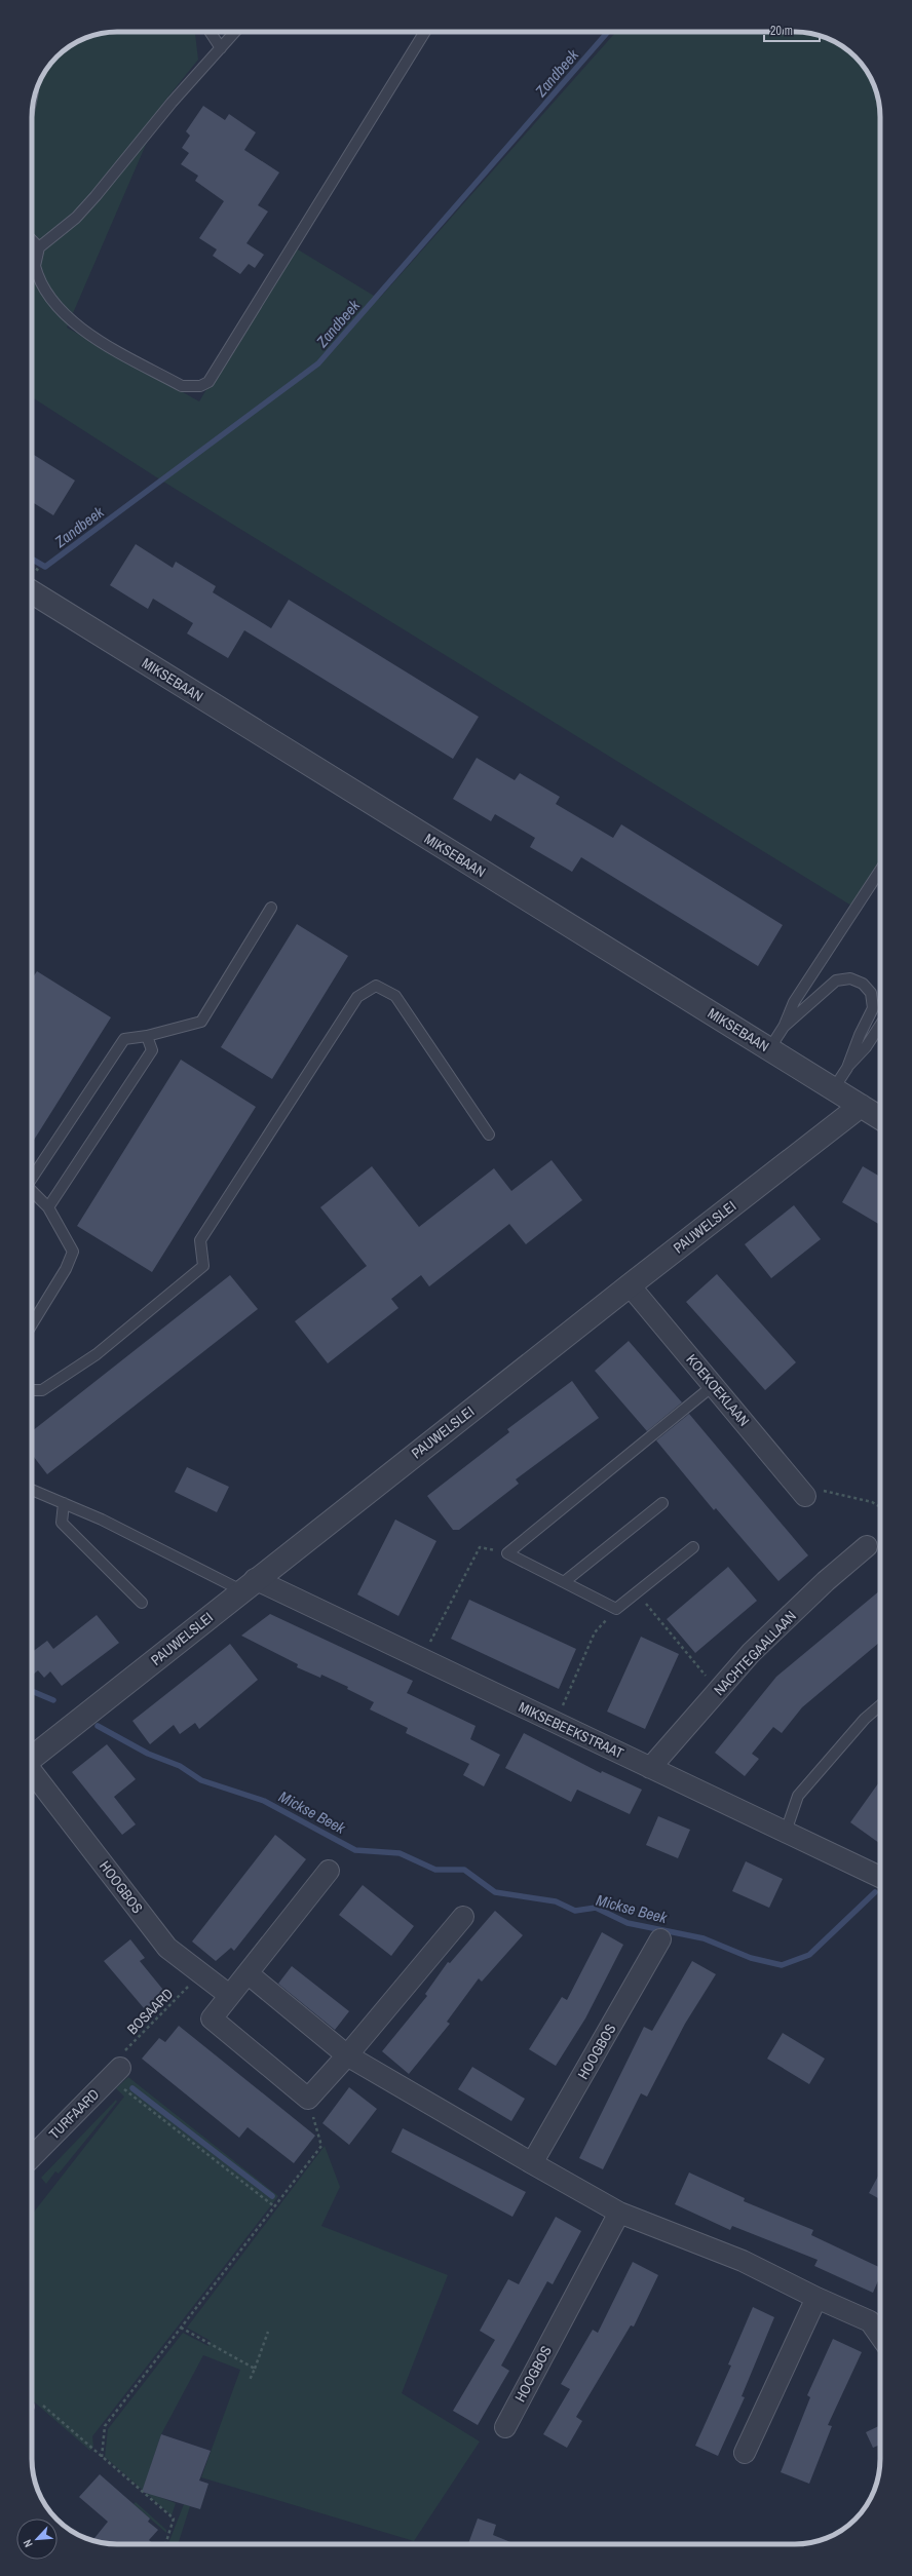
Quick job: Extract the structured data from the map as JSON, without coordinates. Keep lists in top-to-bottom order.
{
  "streets": {
    "street": [
      "MIKSEBAAN",
      "PAUWELSLEI",
      "KOEKOEKLAAN",
      "NACHTEGAALLAAN",
      "MIKSEBEEKSTRAAT",
      "HOOGBOS",
      "TURFAARD"
    ],
    "path": ["BOSAARD"]
  },
  "crossings": [
    ["MIKSEBAAN", "PAUWELSLEI"],
    ["PAUWELSLEI", "KOEKOEKLAAN"],
    ["PAUWELSLEI", "MIKSEBEEKSTRAAT"],
    ["NACHTEGAALLAAN", "MIKSEBEEKSTRAAT"],
    ["HOOGBOS", "BOSAARD"],
    ["BOSAARD", "TURFAARD"]
  ],
  "water": ["Zandbeek", "Mickse Beek"],
  "scale_bar": "20 m",
  "north": "bottom left"
}
